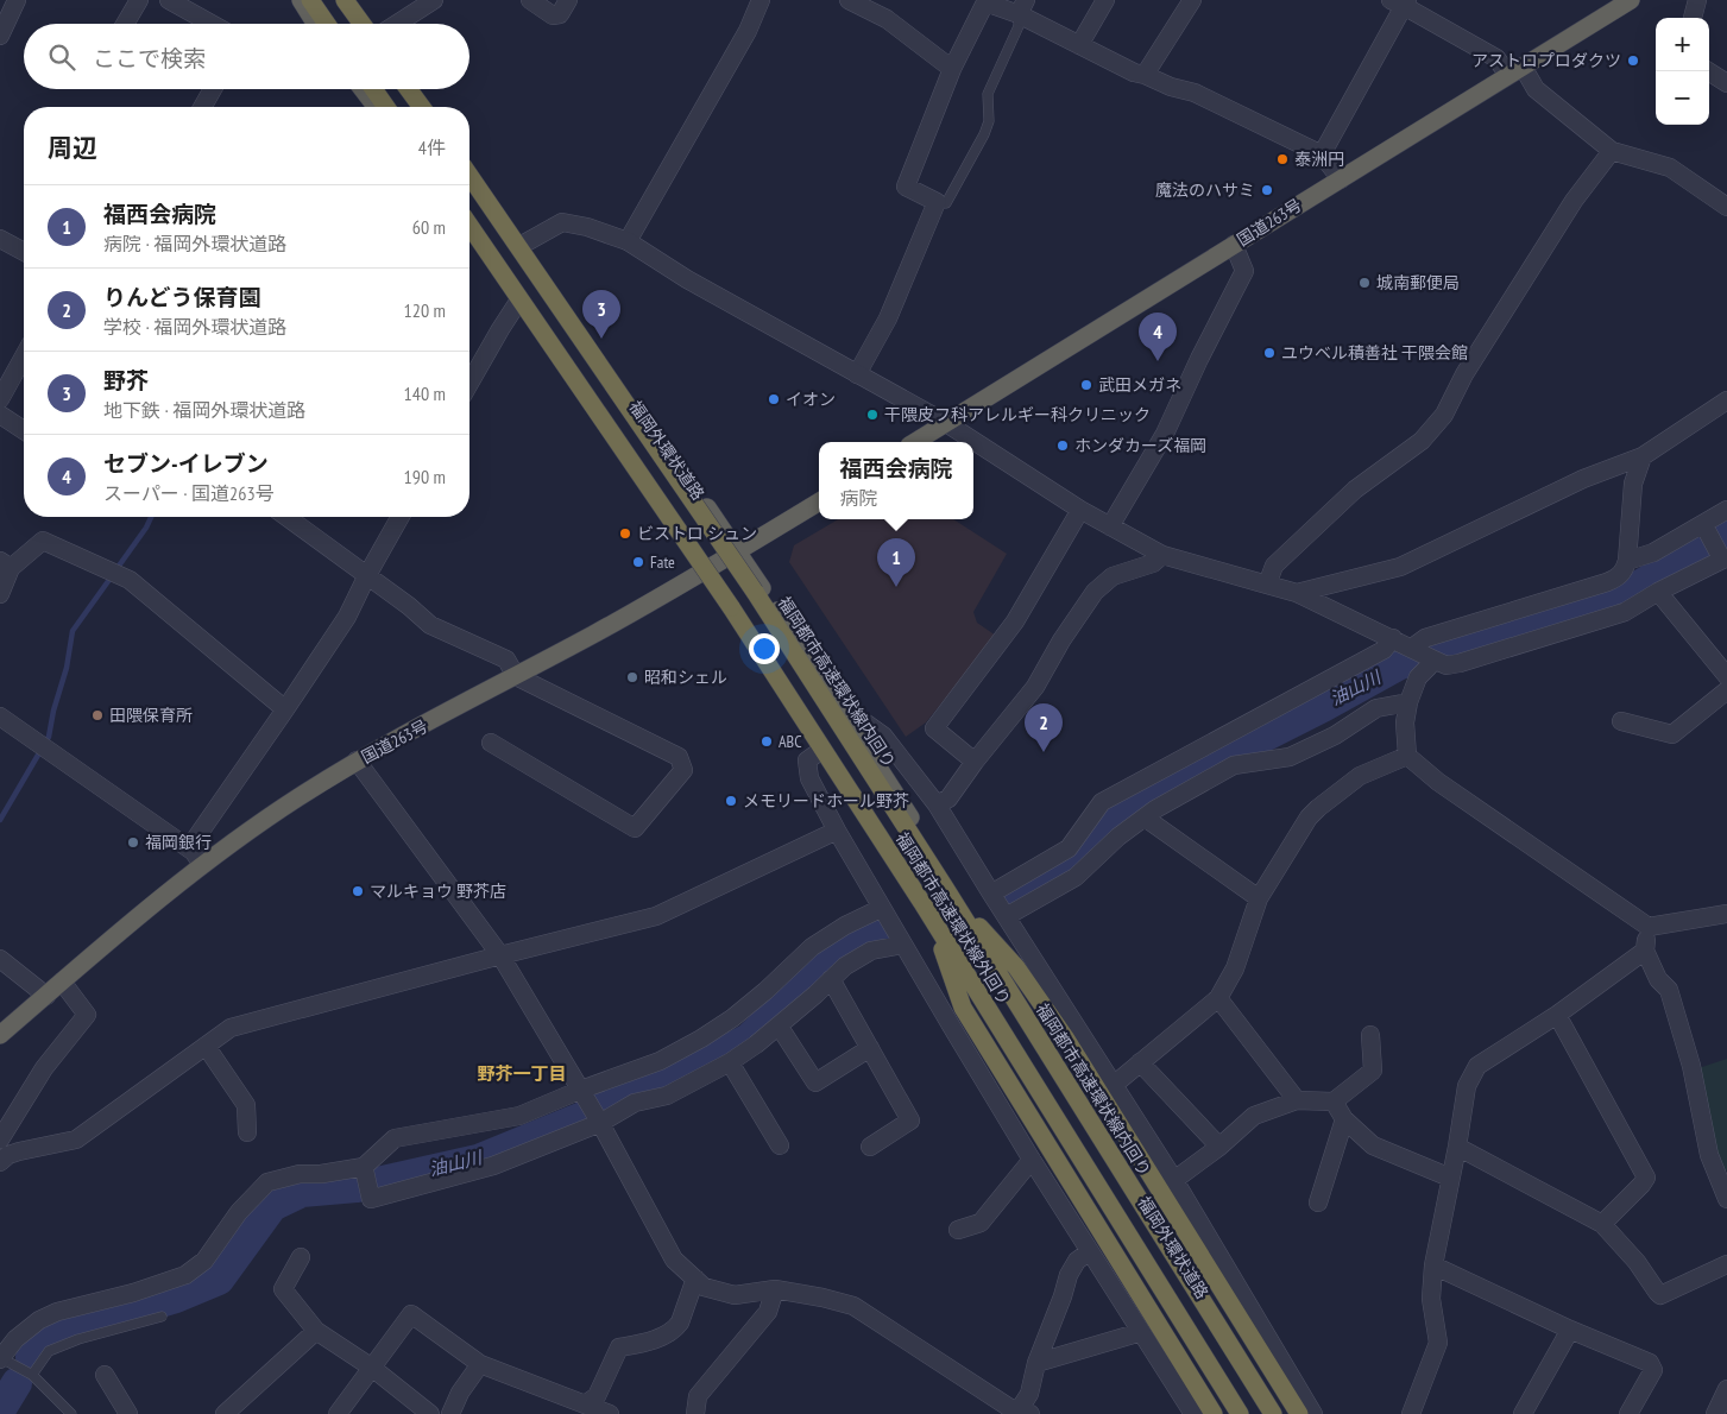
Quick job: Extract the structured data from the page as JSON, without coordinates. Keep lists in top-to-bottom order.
{
  "streets": {
    "highway": [
      "国道263号",
      "福岡外環状道路",
      "福岡都市高速環状線内回り",
      "福岡都市高速環状線外回り"
    ]
  },
  "crossings": [
    ["国道263号", "福岡外環状道路"],
    ["福岡外環状道路", "福岡都市高速環状線内回り"]
  ],
  "districts": ["野芥一丁目"],
  "water": ["油山川"],
  "places": [
    "アストロプロダクツ",
    "泰洲円",
    "魔法のハサミ",
    "城南郵便局",
    "ユウベル積善社 干隈会館",
    "武田メガネ",
    "イオン",
    "干隈皮フ科アレルギー科クリニック",
    "ホンダカーズ福岡",
    "ビストロ シュン",
    "Fate",
    "昭和シェル",
    "田隈保育所",
    "ABC",
    "メモリードホール野芥",
    "福岡銀行",
    "マルキョウ 野芥店"
  ],
  "page": {
    "map_buttons": ["+", "−"],
    "search": "ここで検索",
    "heading": ["周辺", "4件"],
    "list": [
      {
        "mark": "1",
        "name": "福西会病院",
        "note": "病院 · 福岡外環状道路",
        "value": "60 m"
      },
      {
        "mark": "2",
        "name": "りんどう保育園",
        "note": "学校 · 福岡外環状道路",
        "value": "120 m"
      },
      {
        "mark": "3",
        "name": "野芥",
        "note": "地下鉄 · 福岡外環状道路",
        "value": "140 m"
      },
      {
        "mark": "4",
        "name": "セブン-イレブン",
        "note": "スーパー · 国道263号",
        "value": "190 m"
      }
    ],
    "pins": [
      "3",
      "4",
      "1",
      "2"
    ],
    "popup": ["福西会病院", "病院"]
  }
}
